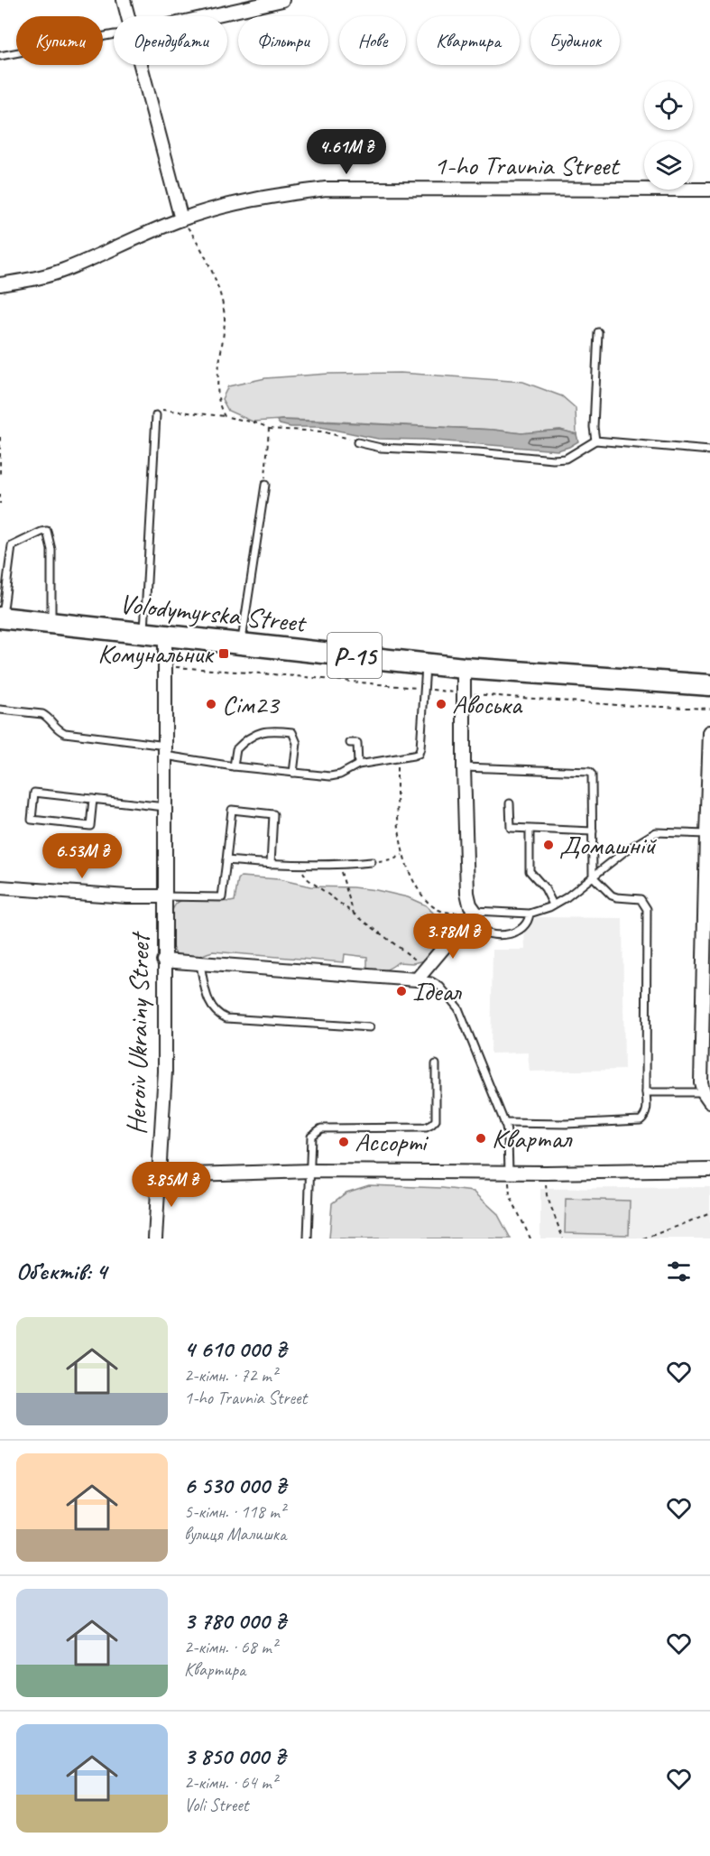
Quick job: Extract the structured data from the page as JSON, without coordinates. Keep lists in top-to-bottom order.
{
  "streets": {
    "main road": ["Volodymyrska Street", "Р-15"],
    "street": ["1-ho Travnia Street", "Heroiv Ukrainy Street"]
  },
  "crossings": [
    ["Volodymyrska Street", "Heroiv Ukrainy Street"]
  ],
  "places": {
    "transit": ["Комунальник"],
    "other": [
      "Сім23",
      "Авоська",
      "Домашній",
      "Ідеал",
      "Квартал",
      "Ассорті"
    ]
  },
  "page": {
    "chip": [
      "Купити",
      "Орендувати",
      "Фільтри",
      "Нове",
      "Квартира",
      "Будинок"
    ],
    "price": [
      "4.61M ₴",
      "6.53M ₴",
      "3.78M ₴",
      "3.85M ₴"
    ],
    "heading": "Об’єктів: 4",
    "list": [
      {
        "name": "4 610 000 ₴",
        "note": "2-кімн. · 72 m² · 1-ho Travnia Street"
      },
      {
        "name": "6 530 000 ₴",
        "note": "5-кімн. · 118 m² · вулиця Малишка"
      },
      {
        "name": "3 780 000 ₴",
        "note": "2-кімн. · 68 m² · Квартира"
      },
      {
        "name": "3 850 000 ₴",
        "note": "2-кімн. · 64 m² · Voli Street"
      }
    ]
  }
}
